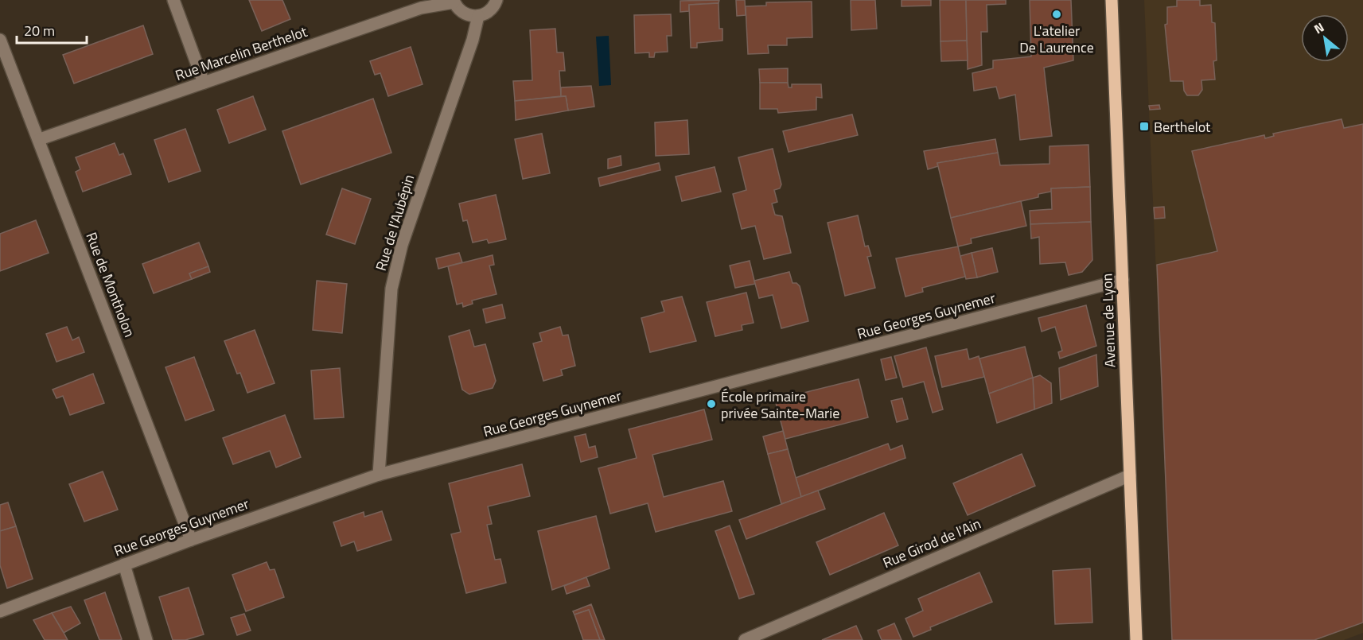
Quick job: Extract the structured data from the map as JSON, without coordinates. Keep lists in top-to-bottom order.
{
  "streets": {
    "main road": ["Avenue de Lyon"],
    "street": [
      "Rue Marcelin Berthelot",
      "Rue de l'Aubépin",
      "Rue de Montholon",
      "Rue Georges Guynemer",
      "Rue Girod de l'Ain"
    ]
  },
  "crossings": [
    ["Rue Marcelin Berthelot", "Rue de Montholon"],
    ["Rue de l'Aubépin", "Rue Georges Guynemer"],
    ["Rue de Montholon", "Rue Georges Guynemer"],
    ["Rue Georges Guynemer", "Avenue de Lyon"],
    ["Avenue de Lyon", "Rue Girod de l'Ain"]
  ],
  "places": {
    "other": ["L'atelier De Laurence", "École primaire privée Sainte-Marie"],
    "transit": ["Berthelot"]
  },
  "scale_bar": "20 m",
  "north": "top left"
}
